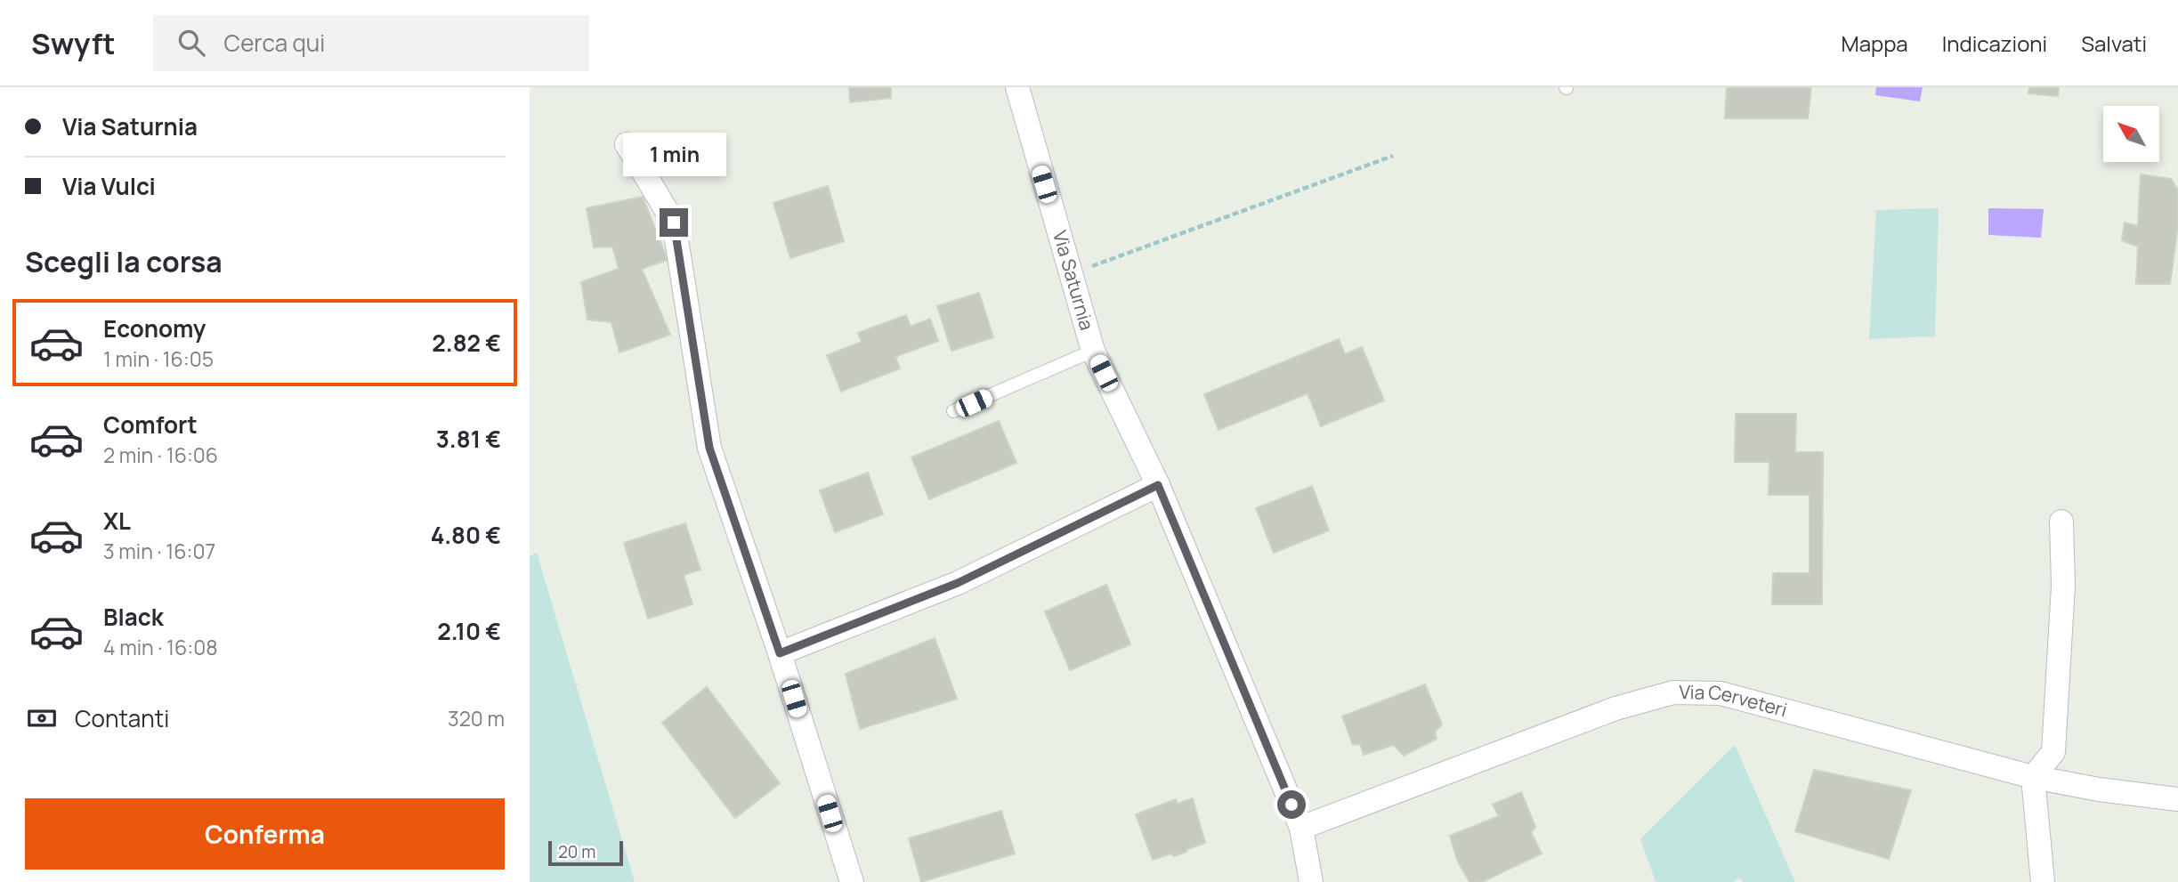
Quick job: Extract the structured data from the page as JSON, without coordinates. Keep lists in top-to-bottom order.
{
  "streets": {
    "street": ["Via Saturnia", "Via Cerveteri"]
  },
  "crossings": [
    ["Via Saturnia", "Via Cerveteri"]
  ],
  "scale_bar": "20 m",
  "north": "top left",
  "page": {
    "header": "Swyft",
    "search": "Cerca qui",
    "nav": ["Mappa", "Indicazioni", "Salvati"],
    "banner": ["Via Saturnia", "Via Vulci"],
    "bubble": "1 min",
    "heading": "Scegli la corsa",
    "list": [
      {
        "name": "Economy",
        "note": "1 min · 16:05",
        "value": "2.82 €"
      },
      {
        "name": "Comfort",
        "note": "2 min · 16:06",
        "value": "3.81 €"
      },
      {
        "name": "XL",
        "note": "3 min · 16:07",
        "value": "4.80 €"
      },
      {
        "name": "Black",
        "note": "4 min · 16:08",
        "value": "2.10 €"
      }
    ],
    "pay": ["Contanti", "320 m"],
    "buttons": "Conferma",
    "scale": "20 m"
  }
}
